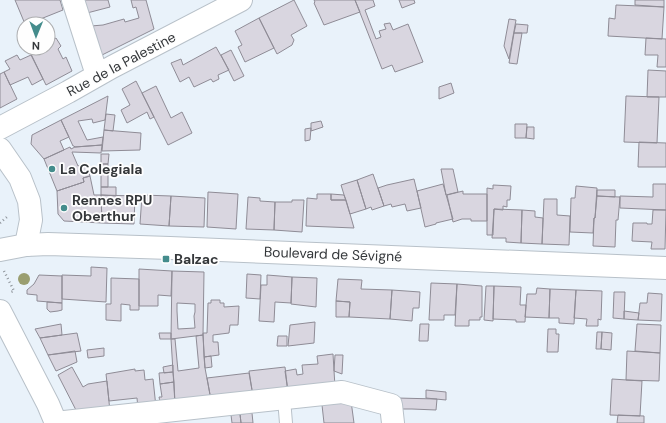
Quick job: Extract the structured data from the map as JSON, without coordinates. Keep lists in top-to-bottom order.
{
  "streets": {
    "street": ["Rue de la Palestine", "Boulevard de Sévigné"]
  },
  "places": {
    "other": ["La Colegiala", "Rennes RPU Oberthur"],
    "transit": ["Balzac"]
  },
  "north": "bottom"
}
